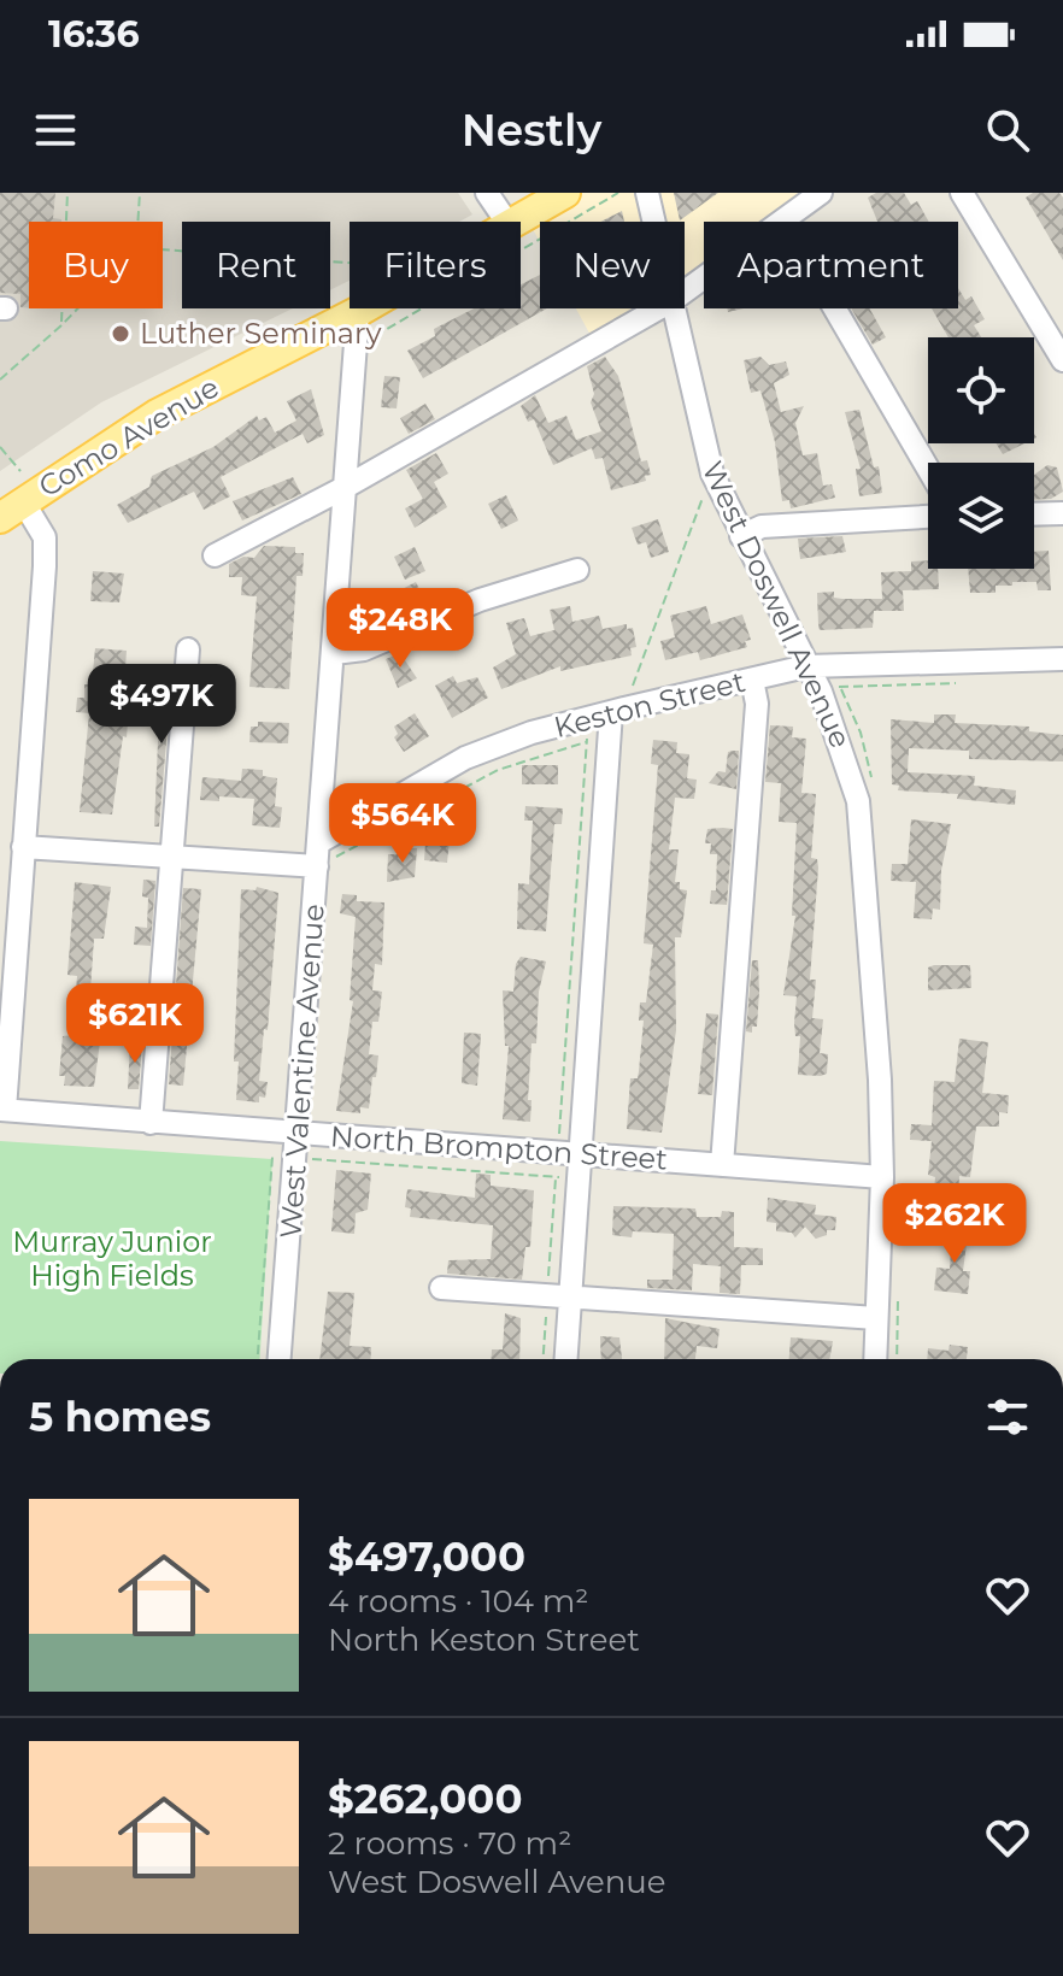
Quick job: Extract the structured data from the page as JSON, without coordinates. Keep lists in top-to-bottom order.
{
  "streets": {
    "main road": ["Como Avenue"],
    "street": [
      "West Doswell Avenue",
      "Keston Street",
      "West Valentine Avenue",
      "North Brompton Street"
    ]
  },
  "crossings": [
    ["Como Avenue", "West Valentine Avenue"],
    ["West Doswell Avenue", "Keston Street"],
    ["West Doswell Avenue", "North Brompton Street"],
    ["Keston Street", "West Valentine Avenue"],
    ["West Valentine Avenue", "North Brompton Street"]
  ],
  "parks": ["Murray Junior High Fields"],
  "places": ["Luther Seminary"],
  "page": {
    "status": "16:36",
    "header": "Nestly",
    "chip": [
      "Buy",
      "Rent",
      "Filters",
      "New",
      "Apartment"
    ],
    "price": [
      "$248K",
      "$497K",
      "$564K",
      "$621K",
      "$262K"
    ],
    "heading": "5 homes",
    "list": [
      {
        "name": "$497,000",
        "note": "4 rooms · 104 m² · North Keston Street"
      },
      {
        "name": "$262,000",
        "note": "2 rooms · 70 m² · West Doswell Avenue"
      }
    ]
  }
}
